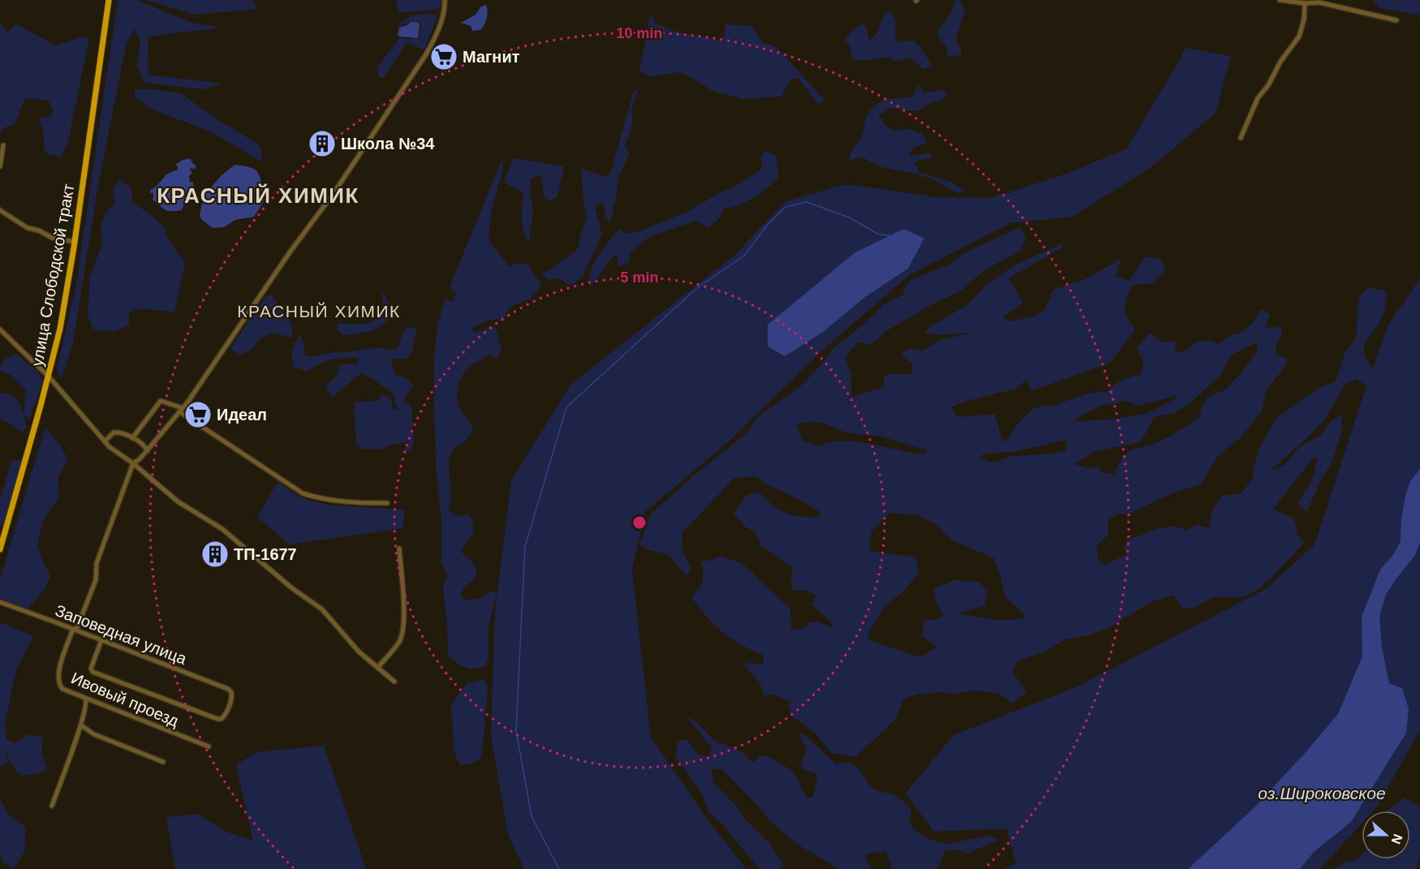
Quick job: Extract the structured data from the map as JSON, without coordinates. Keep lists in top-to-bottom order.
{
  "streets": {
    "main road": ["улица Слободской тракт"],
    "street": ["Заповедная улица", "Ивовый проезд"]
  },
  "crossings": [
    ["Заповедная улица", "Ивовый проезд"]
  ],
  "districts": ["КРАСНЫЙ ХИМИК", "КРАСНЫЙ ХИМИК"],
  "water": ["оз.Широковское"],
  "places": {
    "supermarket": ["Магнит", "Идеал"],
    "building": ["Школа №34", "ТП-1677"]
  },
  "north": "right",
  "rings": ["10 min", "5 min"]
}
